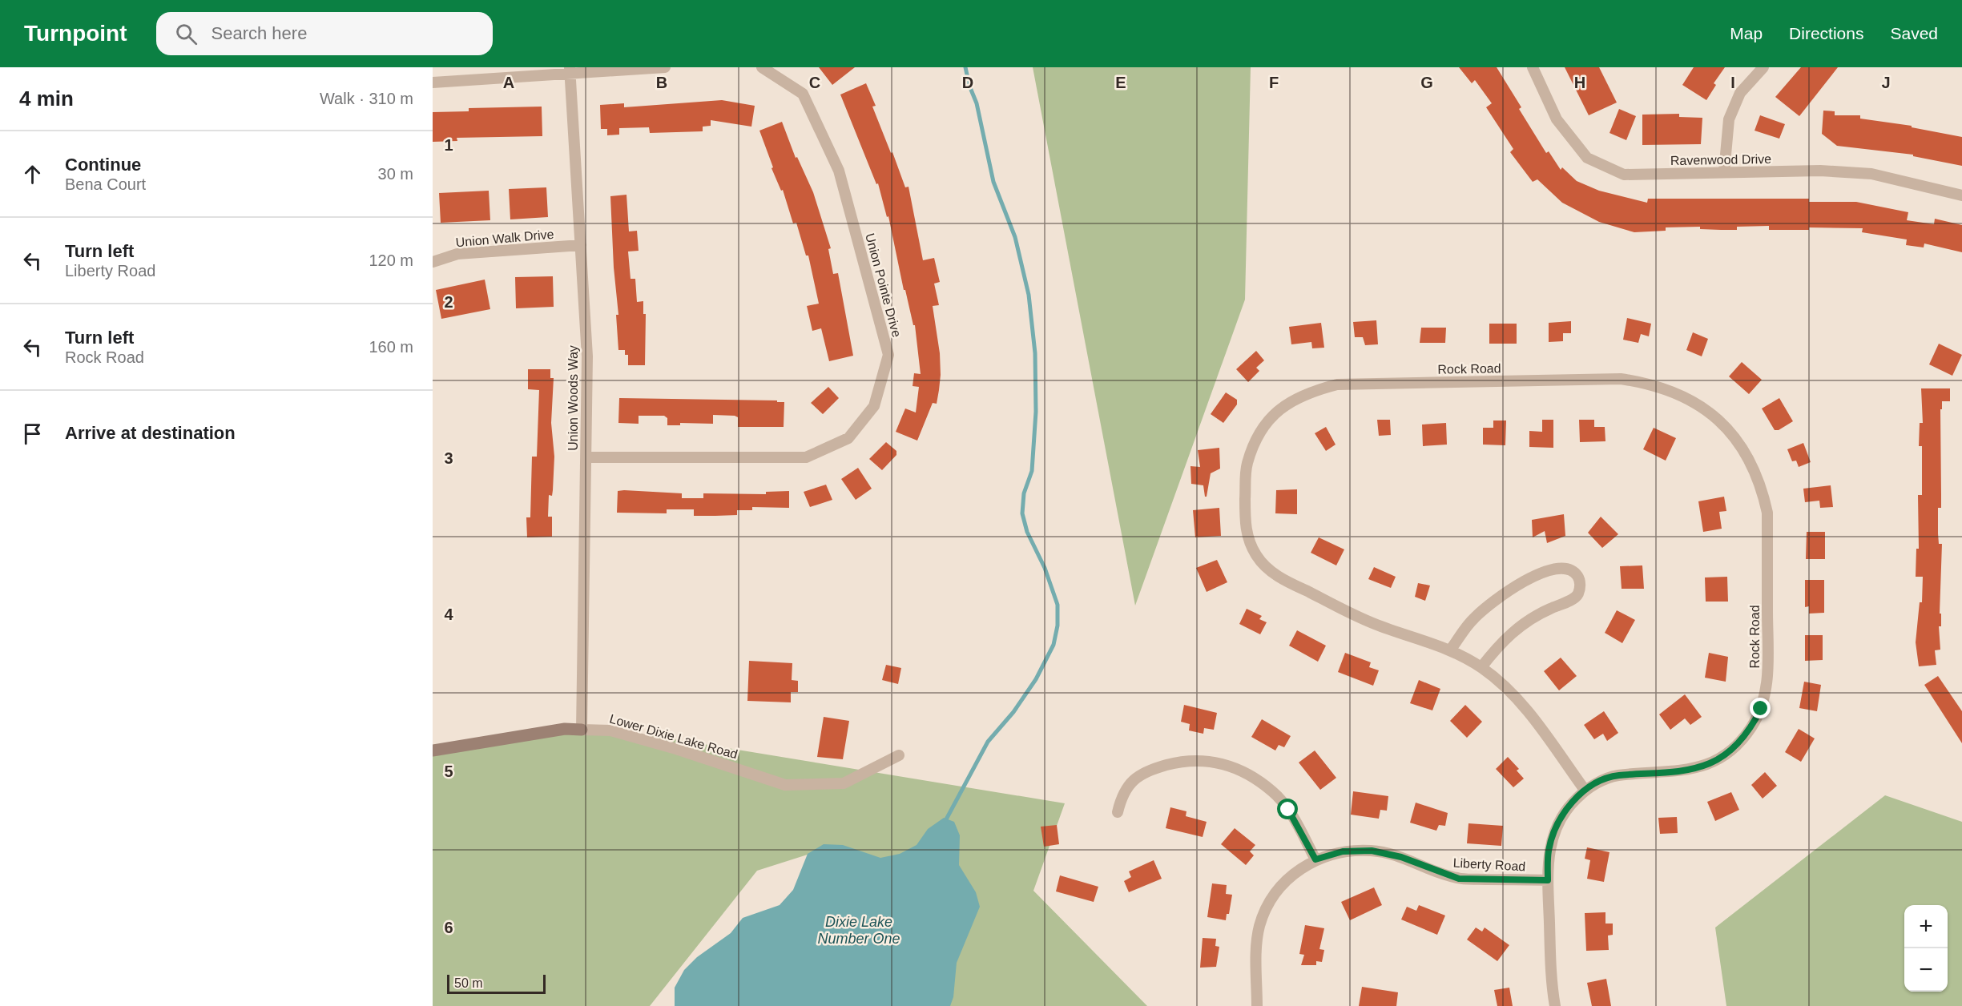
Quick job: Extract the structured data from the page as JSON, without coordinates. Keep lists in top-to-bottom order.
{
  "streets": {
    "street": [
      "Ravenwood Drive",
      "Union Walk Drive",
      "Union Pointe Drive",
      "Rock Road",
      "Union Woods Way",
      "Lower Dixie Lake Road",
      "Liberty Road"
    ]
  },
  "crossings": [
    ["Union Walk Drive", "Union Woods Way"],
    ["Union Pointe Drive", "Union Woods Way"],
    ["Rock Road", "Liberty Road"],
    ["Union Woods Way", "Lower Dixie Lake Road"]
  ],
  "water": ["Dixie Lake Number One"],
  "scale_bar": "50 m",
  "page": {
    "header": "Turnpoint",
    "search": "Search here",
    "nav": ["Map", "Directions", "Saved"],
    "heading": ["4 min", "Walk · 310 m"],
    "list": [
      ["Continue", "Bena Court", "30 m"],
      ["Turn left", "Liberty Road", "120 m"],
      ["Turn left", "Rock Road", "160 m"],
      "Arrive at destination"
    ],
    "map_buttons": ["+", "−"],
    "scale": "50 m"
  },
  "grid": {
    "columns": [
      "A",
      "B",
      "C",
      "D",
      "E",
      "F",
      "G",
      "H",
      "I",
      "J"
    ],
    "rows": [
      "1",
      "2",
      "3",
      "4",
      "5",
      "6"
    ]
  }
}
